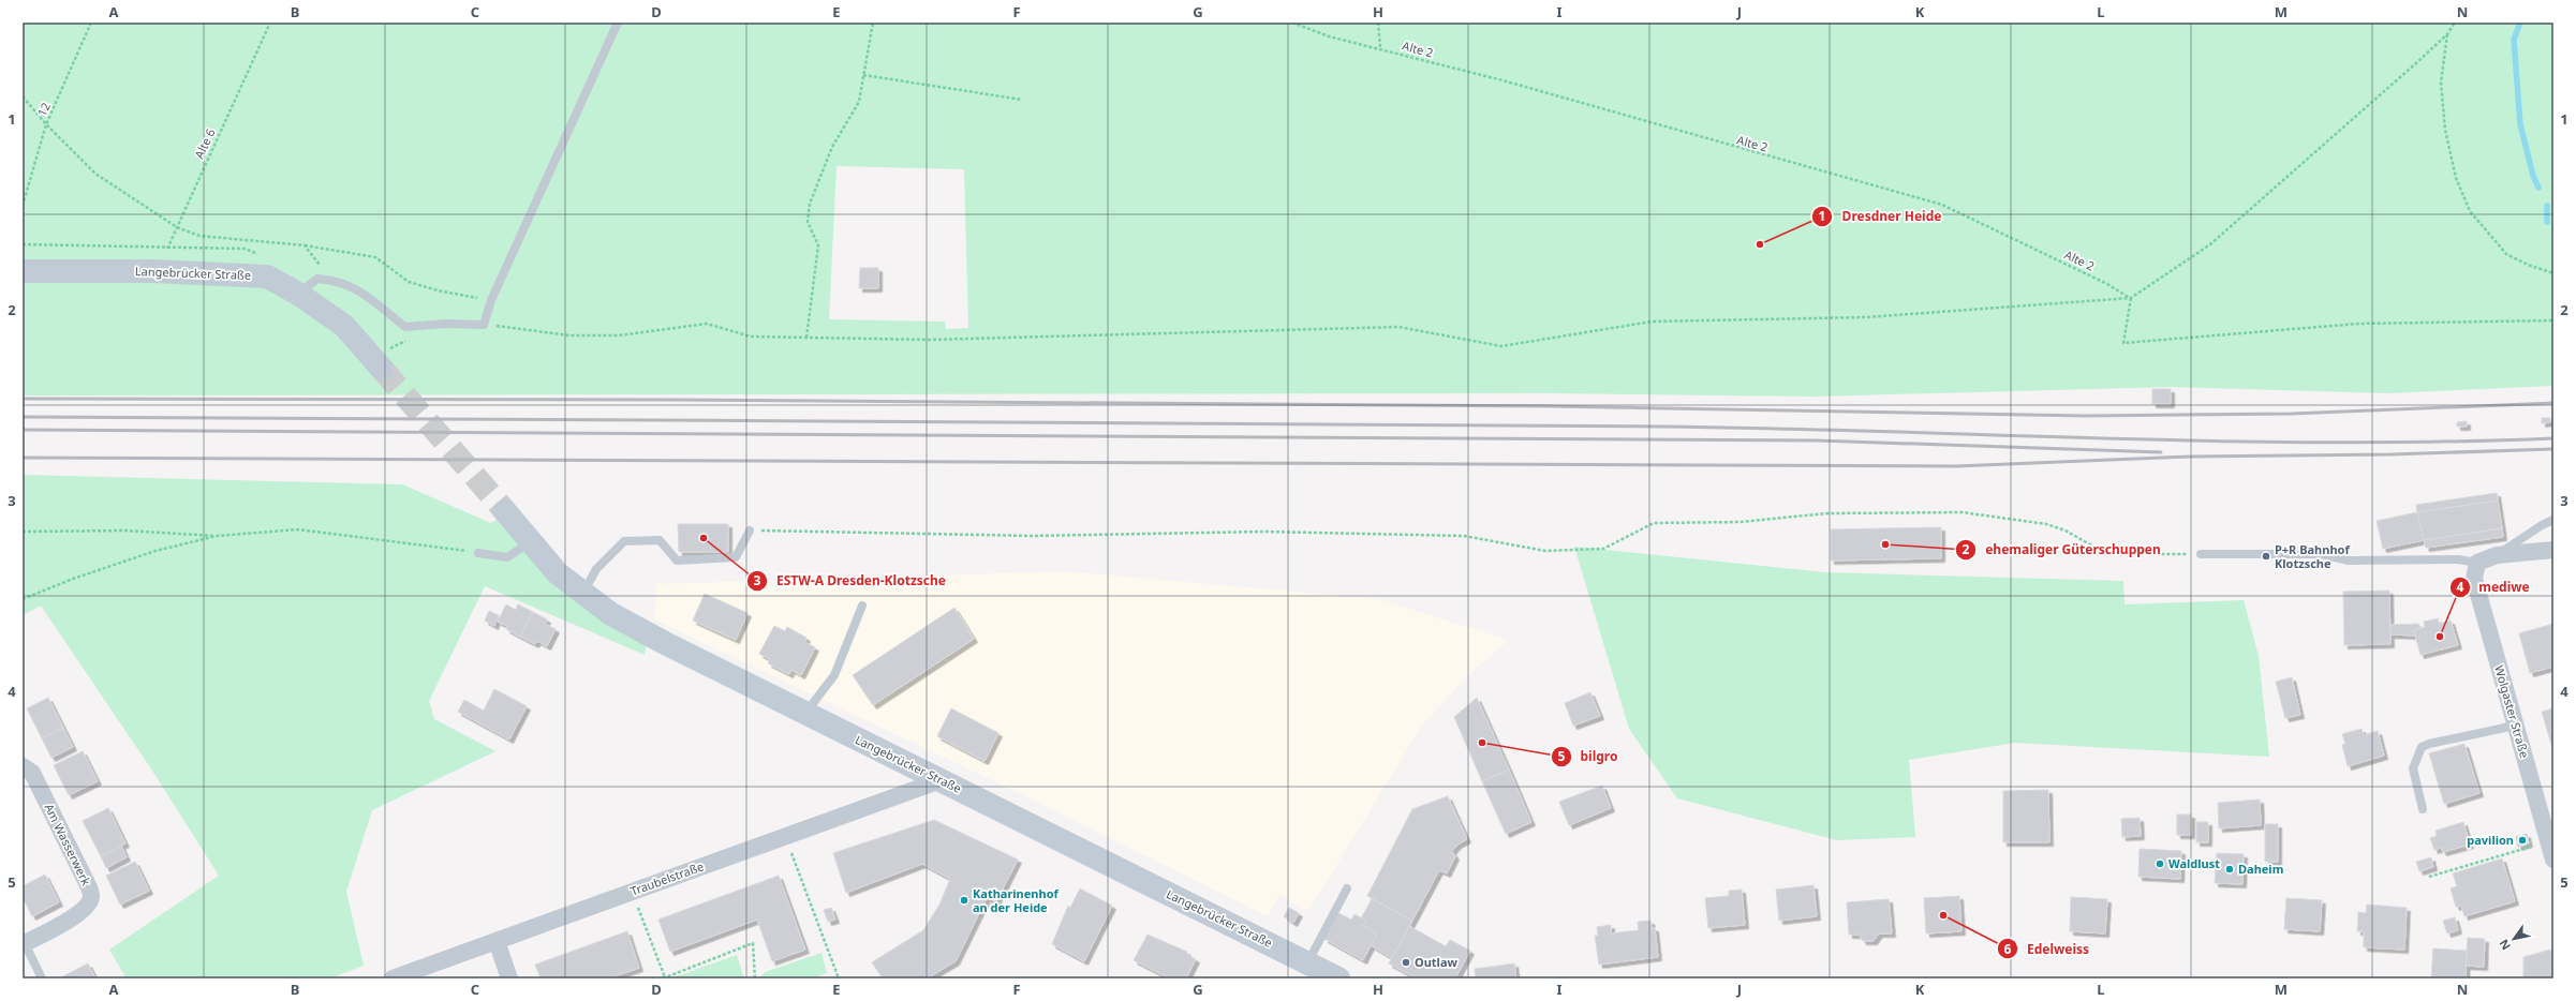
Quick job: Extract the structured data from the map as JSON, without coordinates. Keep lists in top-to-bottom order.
{
  "streets": {
    "main road": ["Langebrücker Straße"],
    "street": ["Wolgaster Straße", "Am Wasserwerk", "Traubelstraße"],
    "path": ["Alte 2", "12", "Alte 6"]
  },
  "crossings": [
    ["Alte 6", "Langebrücker Straße"],
    ["Langebrücker Straße", "Traubelstraße"]
  ],
  "places": [
    "Dresdner Heide",
    "ESTW-A Dresden-Klotzsche",
    "ehemaliger Güterschuppen",
    "P+R Bahnhof Klotzsche",
    "mediwe",
    "bilgro",
    "pavilion",
    "Waldlust",
    "Daheim",
    "Katharinenhof an der Heide",
    "Edelweiss",
    "Outlaw"
  ],
  "north": "bottom left",
  "grid": {
    "columns": [
      "A",
      "B",
      "C",
      "D",
      "E",
      "F",
      "G",
      "H",
      "I",
      "J",
      "K",
      "L",
      "M",
      "N"
    ],
    "rows": [
      "1",
      "2",
      "3",
      "4",
      "5"
    ]
  }
}
